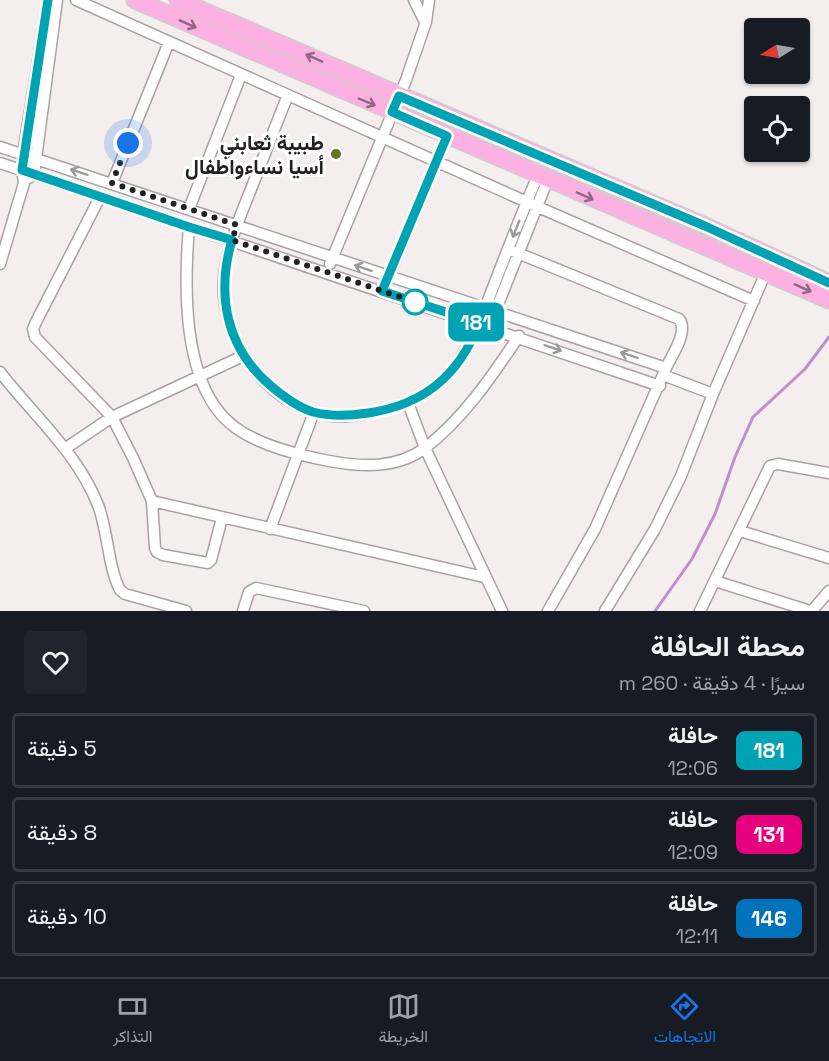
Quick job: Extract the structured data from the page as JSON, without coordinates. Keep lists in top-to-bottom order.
{
  "places": ["طبيبة ثعابني أسيا نساءواطفال"],
  "lines": ["bus line 181"],
  "north": "left",
  "page": {
    "on_map": "181",
    "heading": ["محطة الحافلة", "سيرًا · 4 دقيقة · 260 m"],
    "list": [
      {
        "mark": "181",
        "name": "حافلة",
        "note": "12:06",
        "value": "5 دقيقة"
      },
      {
        "mark": "131",
        "name": "حافلة",
        "note": "12:09",
        "value": "8 دقيقة"
      },
      {
        "mark": "146",
        "name": "حافلة",
        "note": "12:11",
        "value": "10 دقيقة"
      }
    ],
    "tabs": ["الاتجاهات", "الخريطة", "التذاكر"]
  }
}
